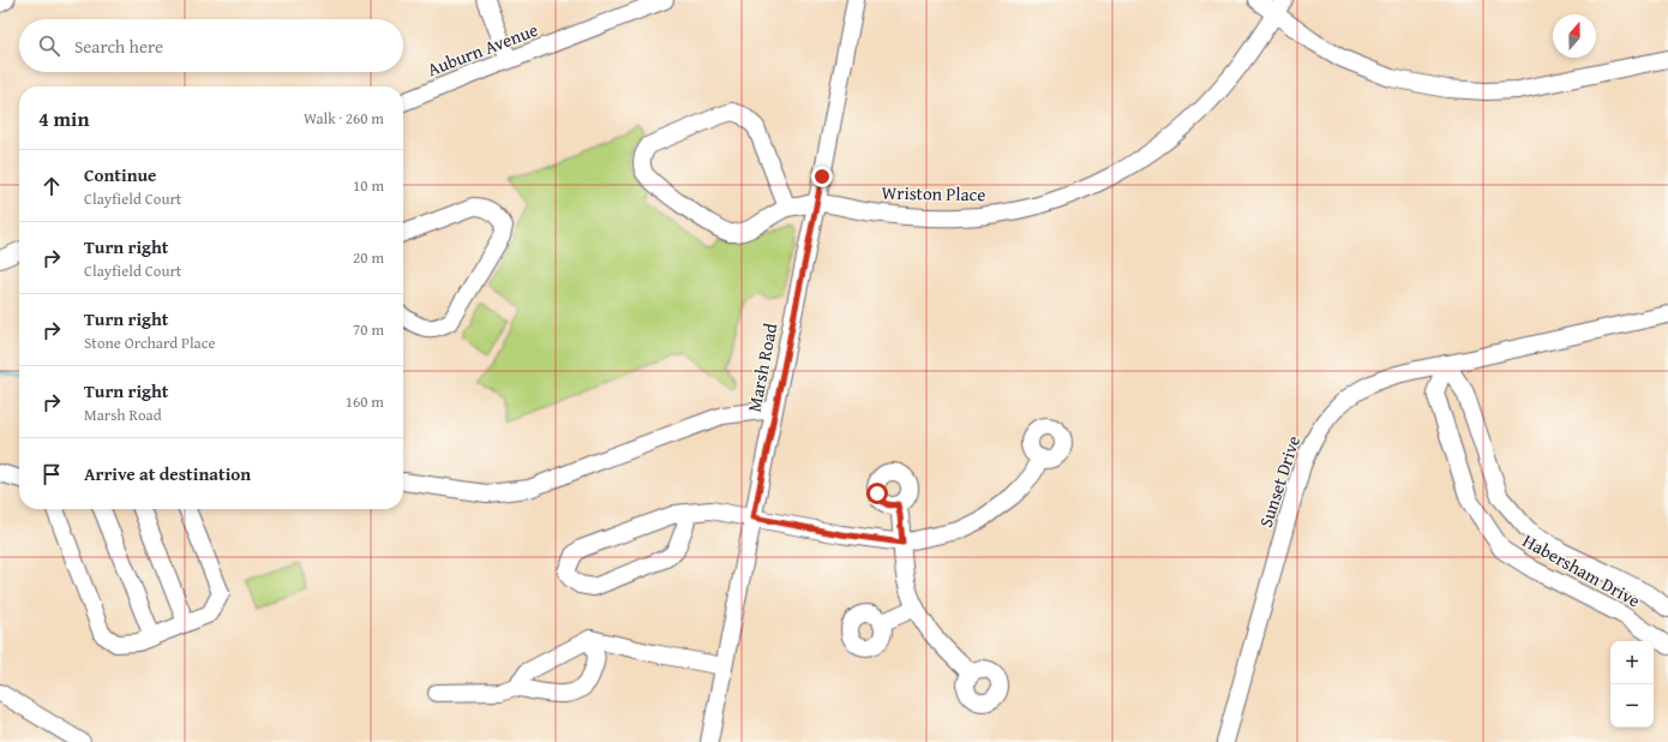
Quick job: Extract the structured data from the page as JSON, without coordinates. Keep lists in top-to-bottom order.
{
  "streets": {
    "street": [
      "Auburn Avenue",
      "Wriston Place",
      "Marsh Road",
      "Sunset Drive",
      "Habersham Drive"
    ]
  },
  "crossings": [
    ["Wriston Place", "Marsh Road"],
    ["Sunset Drive", "Habersham Drive"]
  ],
  "north": "top",
  "page": {
    "search": "Search here",
    "heading": ["4 min", "Walk · 260 m"],
    "list": [
      ["Continue", "Clayfield Court", "10 m"],
      ["Turn right", "Clayfield Court", "20 m"],
      ["Turn right", "Stone Orchard Place", "70 m"],
      ["Turn right", "Marsh Road", "160 m"],
      "Arrive at destination"
    ],
    "map_buttons": ["+", "−"]
  }
}
